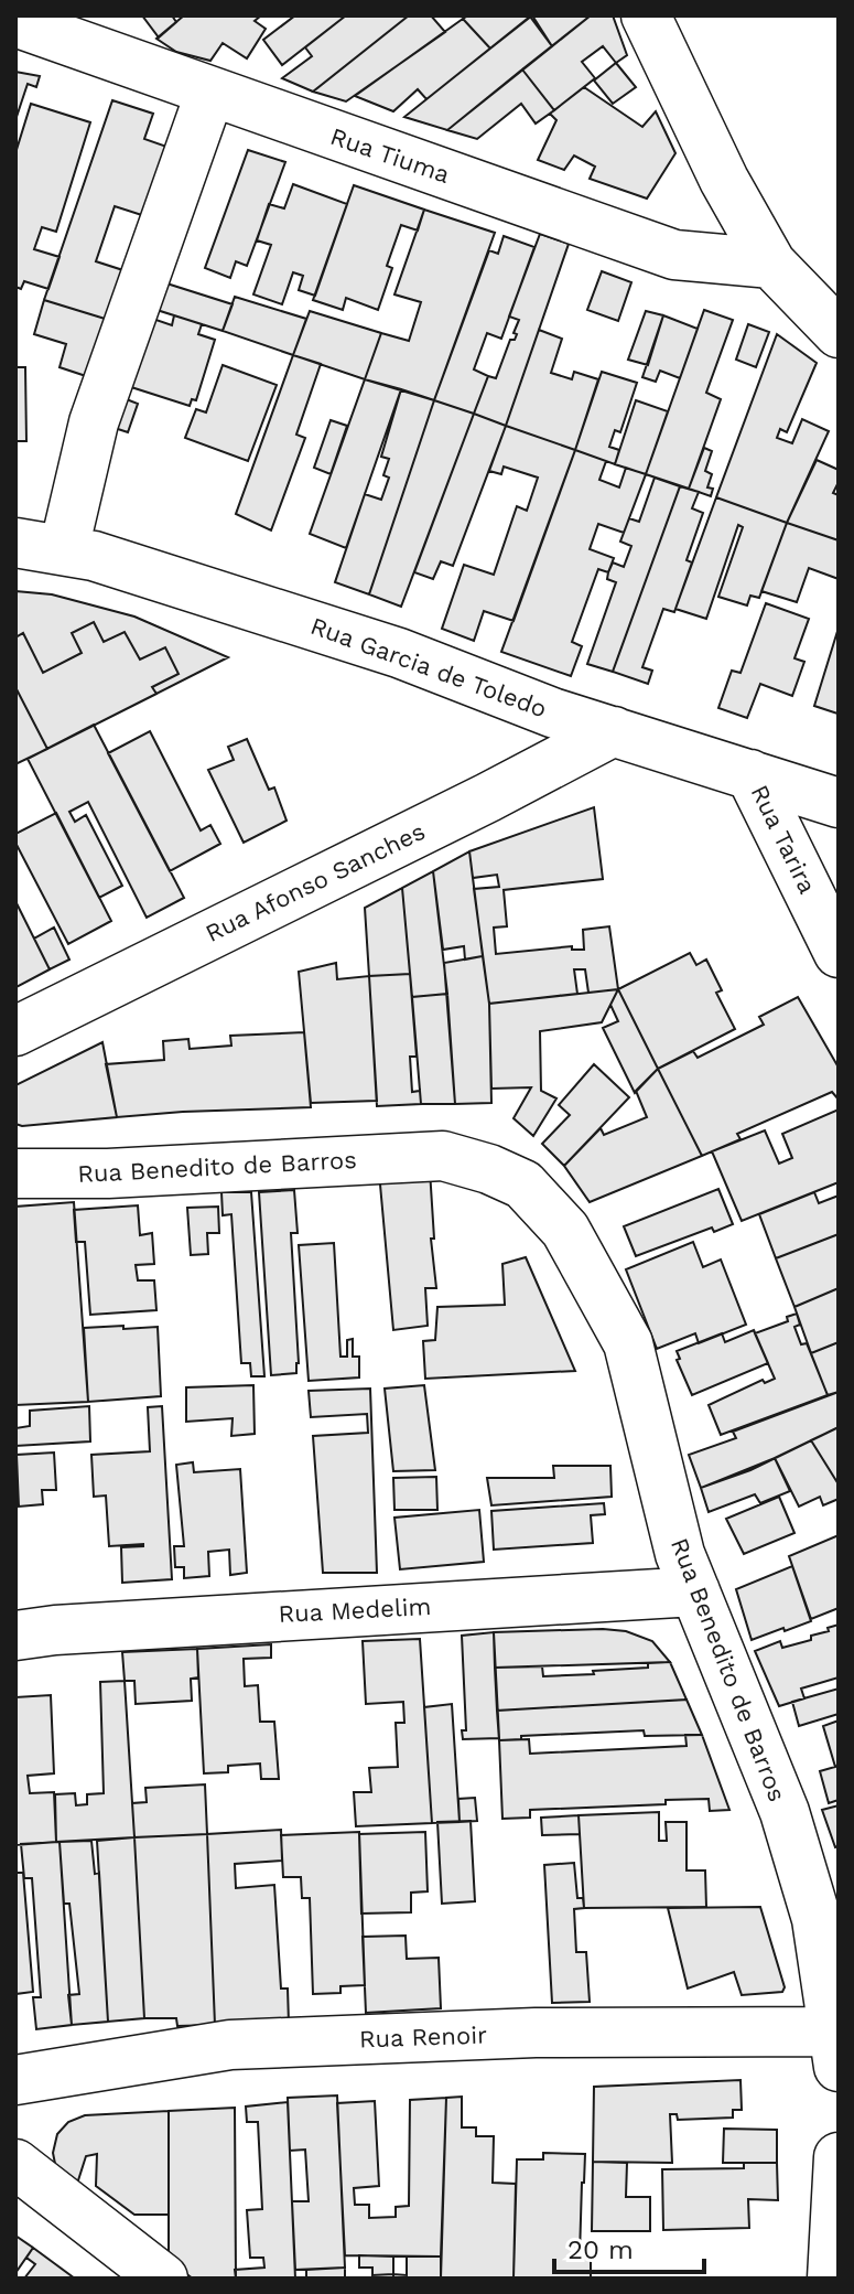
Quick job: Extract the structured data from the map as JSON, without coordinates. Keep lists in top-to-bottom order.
{
  "streets": {
    "street": [
      "Rua Tiuma",
      "Rua Garcia de Toledo",
      "Rua Tarira",
      "Rua Afonso Sanches",
      "Rua Benedito de Barros",
      "Rua Medelim",
      "Rua Renoir"
    ]
  },
  "crossings": [
    ["Rua Garcia de Toledo", "Rua Tarira"],
    ["Rua Garcia de Toledo", "Rua Afonso Sanches"],
    ["Rua Benedito de Barros", "Rua Medelim"],
    ["Rua Benedito de Barros", "Rua Renoir"]
  ],
  "scale_bar": "20 m"
}
